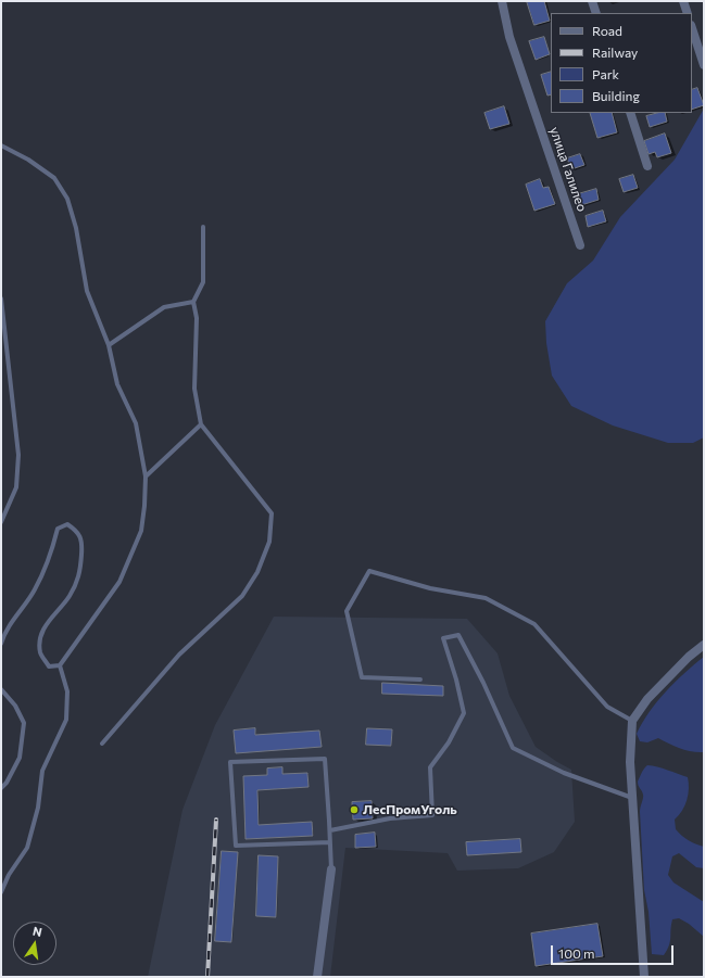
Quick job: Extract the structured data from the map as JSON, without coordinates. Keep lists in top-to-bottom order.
{
  "streets": {
    "street": ["улица Галилео"]
  },
  "places": ["ЛесПромУголь"],
  "legend": [
    "Road",
    "Railway",
    "Park",
    "Building"
  ],
  "scale_bar": "100 m",
  "north": "top"
}
